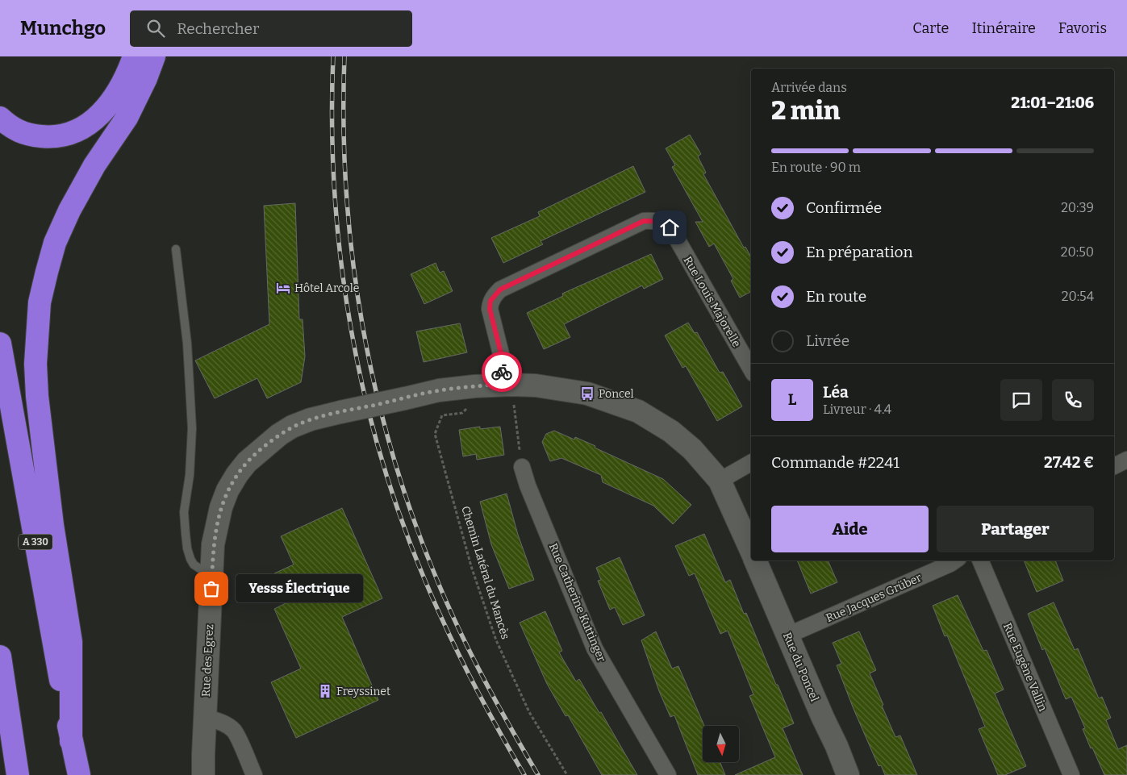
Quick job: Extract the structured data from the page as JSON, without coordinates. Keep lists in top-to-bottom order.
{
  "streets": {
    "highway": ["A 330"],
    "street": [
      "Rue Louis Majorelle",
      "Rue Jacques Grüber",
      "Rue Catherine Kuttinger",
      "Rue des Egrez",
      "Rue du Poncel",
      "Rue Eugène Vallin"
    ],
    "path": ["Chemin Latéral du Mancès"]
  },
  "crossings": [
    ["Rue Louis Majorelle", "Rue des Egrez"],
    ["Rue Jacques Grüber", "Rue du Poncel"]
  ],
  "places": {
    "hotel": ["Hôtel Arcole"],
    "bus stop": ["Poncel"],
    "other": ["Yesss Électrique"],
    "building": ["Freyssinet"]
  },
  "north": "bottom",
  "page": {
    "header": "Munchgo",
    "search": "Rechercher",
    "nav": ["Carte", "Itinéraire", "Favoris"],
    "heading": ["2 min", "Arrivée dans", "21:01–21:06"],
    "panel": [
      "Léa",
      "Livreur · 4.4",
      "Commande #2241",
      "27.42 €"
    ],
    "bar": "En route · 90 m",
    "list": [
      ["Confirmée", "20:39"],
      ["En préparation", "20:50"],
      ["En route", "20:54"],
      "Livrée"
    ],
    "round": "L",
    "buttons": ["Aide", "Partager"],
    "bubble": "Yesss Électrique"
  }
}
